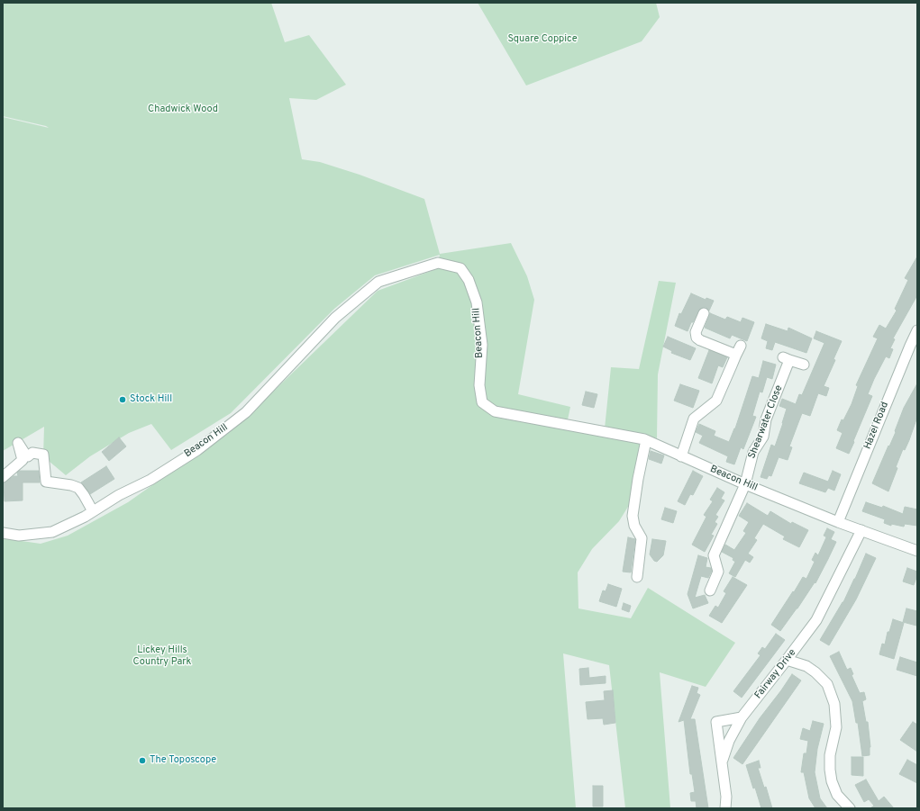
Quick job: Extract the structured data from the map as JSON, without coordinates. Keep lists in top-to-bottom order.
{
  "streets": {
    "street": [
      "Beacon Hill",
      "Shearwater Close",
      "Hazel Road",
      "Fairway Drive"
    ]
  },
  "crossings": [
    ["Beacon Hill", "Shearwater Close"],
    ["Beacon Hill", "Hazel Road"],
    ["Beacon Hill", "Fairway Drive"]
  ],
  "parks": ["Square Coppice", "Chadwick Wood", "Lickey Hills Country Park"],
  "places": ["Stock Hill", "The Toposcope"]
}
